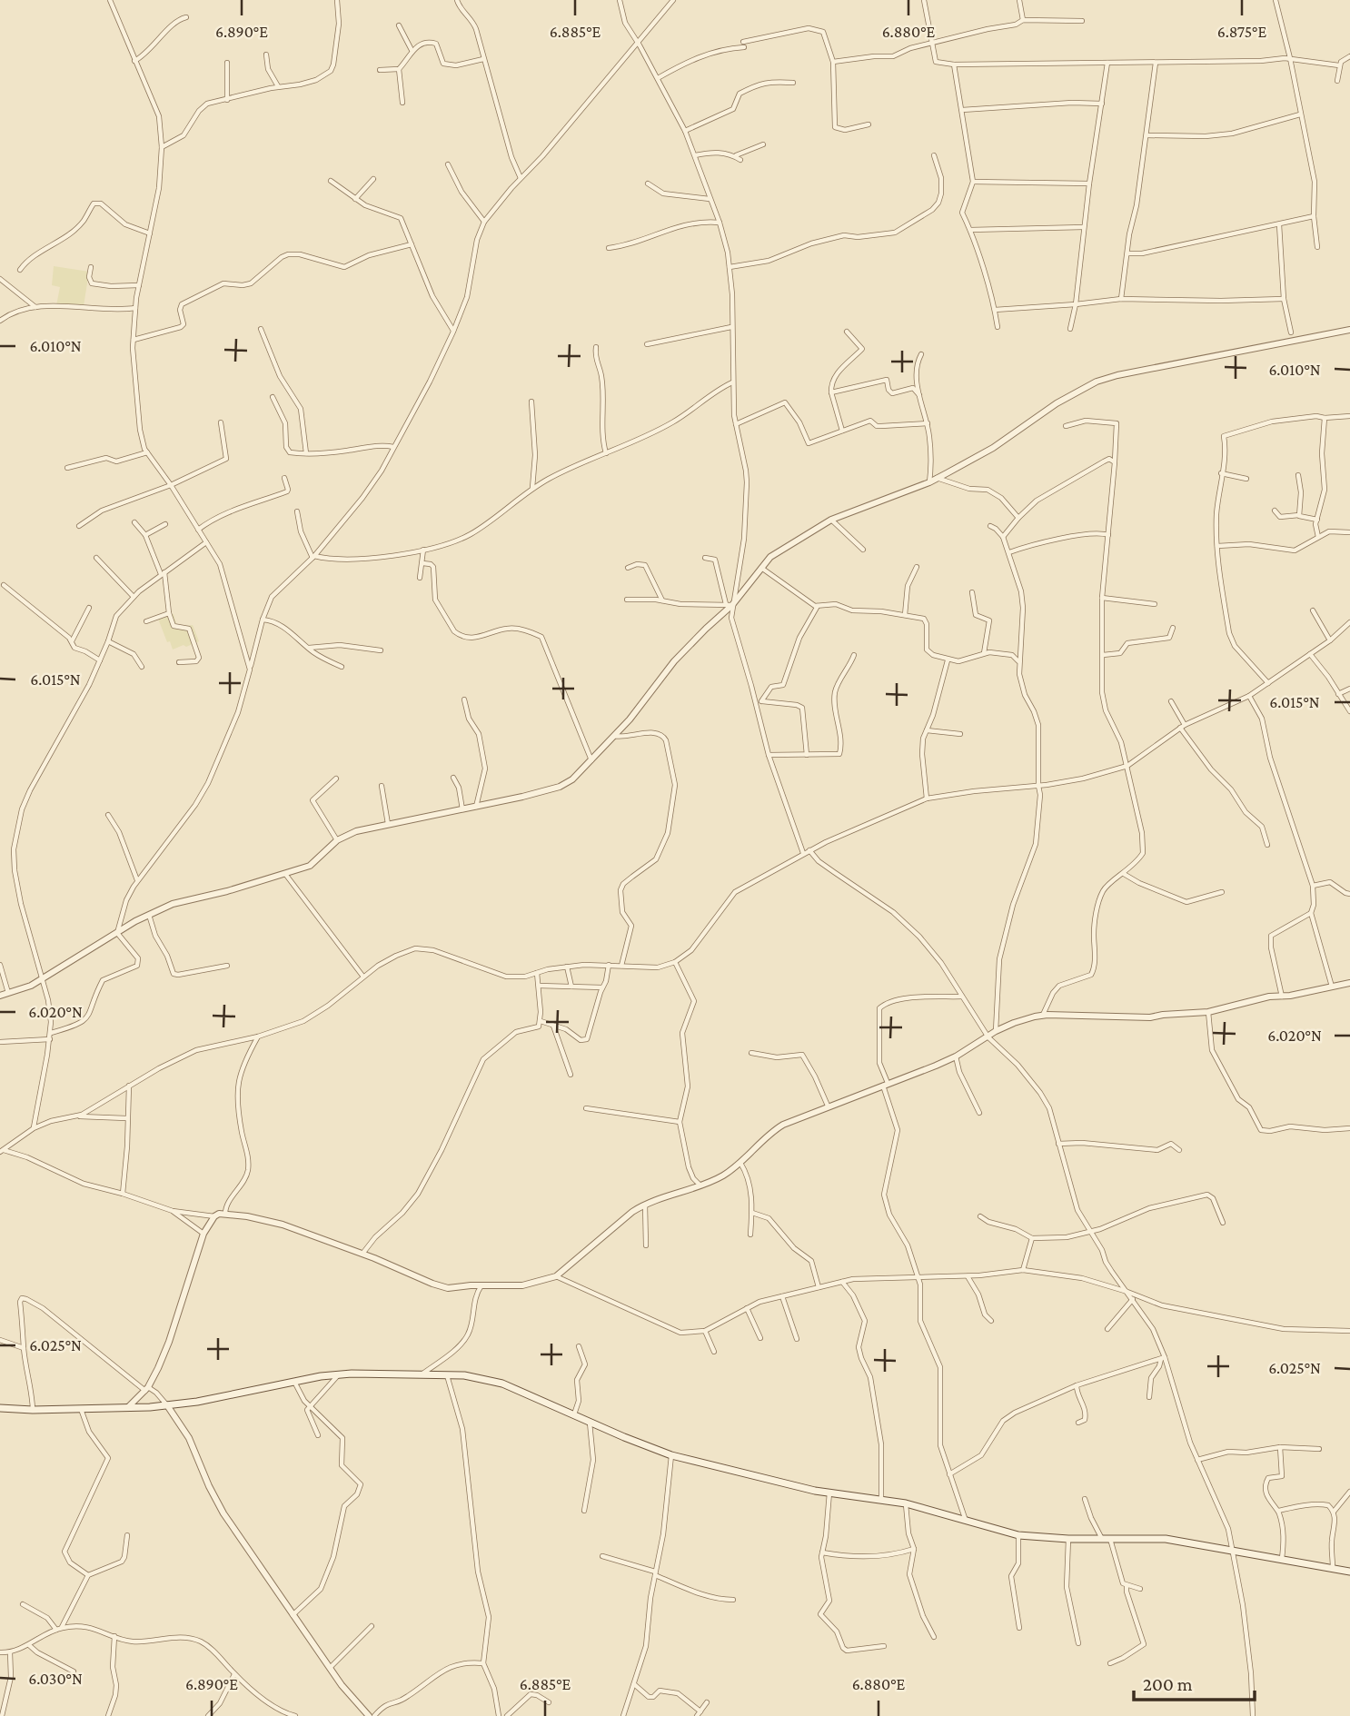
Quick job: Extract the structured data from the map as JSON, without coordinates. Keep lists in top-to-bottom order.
{
  "scale_bar": "200 m",
  "coordinates": [
    "6.890°E",
    "6.885°E",
    "6.880°E",
    "6.875°E",
    "6.010°N",
    "6.015°N",
    "6.020°N",
    "6.025°N",
    "6.030°N"
  ]
}
